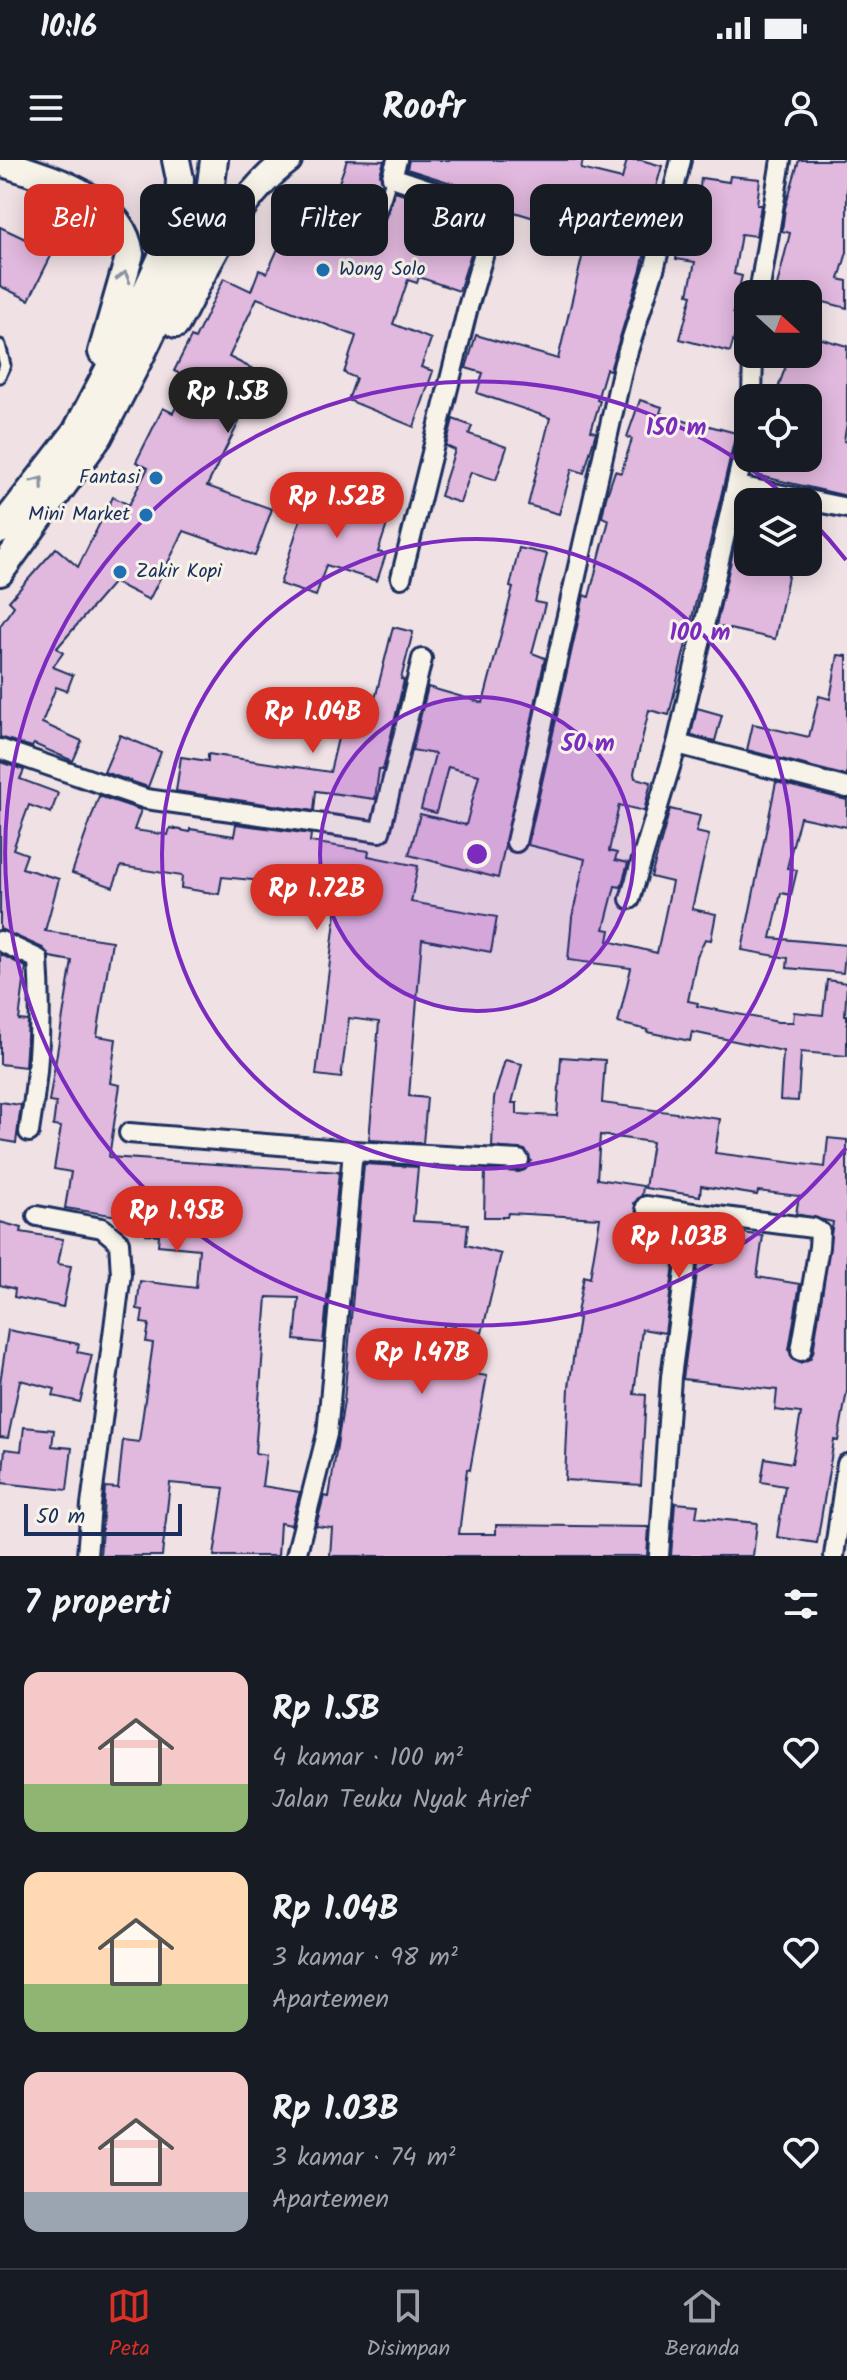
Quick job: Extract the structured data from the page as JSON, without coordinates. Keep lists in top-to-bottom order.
{
  "places": [
    "Wong Solo",
    "Fantasi",
    "Mini Market",
    "Zakir Kopi"
  ],
  "scale_bar": "50 m",
  "north": "right",
  "page": {
    "status": "10:16",
    "header": "Roofr",
    "chip": [
      "Beli",
      "Sewa",
      "Filter",
      "Baru",
      "Apartemen"
    ],
    "price": [
      "Rp 1.5B",
      "Rp 1.52B",
      "Rp 1.04B",
      "Rp 1.72B",
      "Rp 1.95B",
      "Rp 1.03B",
      "Rp 1.47B"
    ],
    "scale": "50 m",
    "heading": "7 properti",
    "list": [
      {
        "name": "Rp 1.5B",
        "note": "4 kamar · 100 m² · Jalan Teuku Nyak Arief"
      },
      {
        "name": "Rp 1.04B",
        "note": "3 kamar · 98 m² · Apartemen"
      },
      {
        "name": "Rp 1.03B",
        "note": "3 kamar · 74 m² · Apartemen"
      }
    ],
    "tabs": ["Peta", "Disimpan", "Beranda"]
  },
  "rings": ["150 m", "100 m", "50 m"]
}
